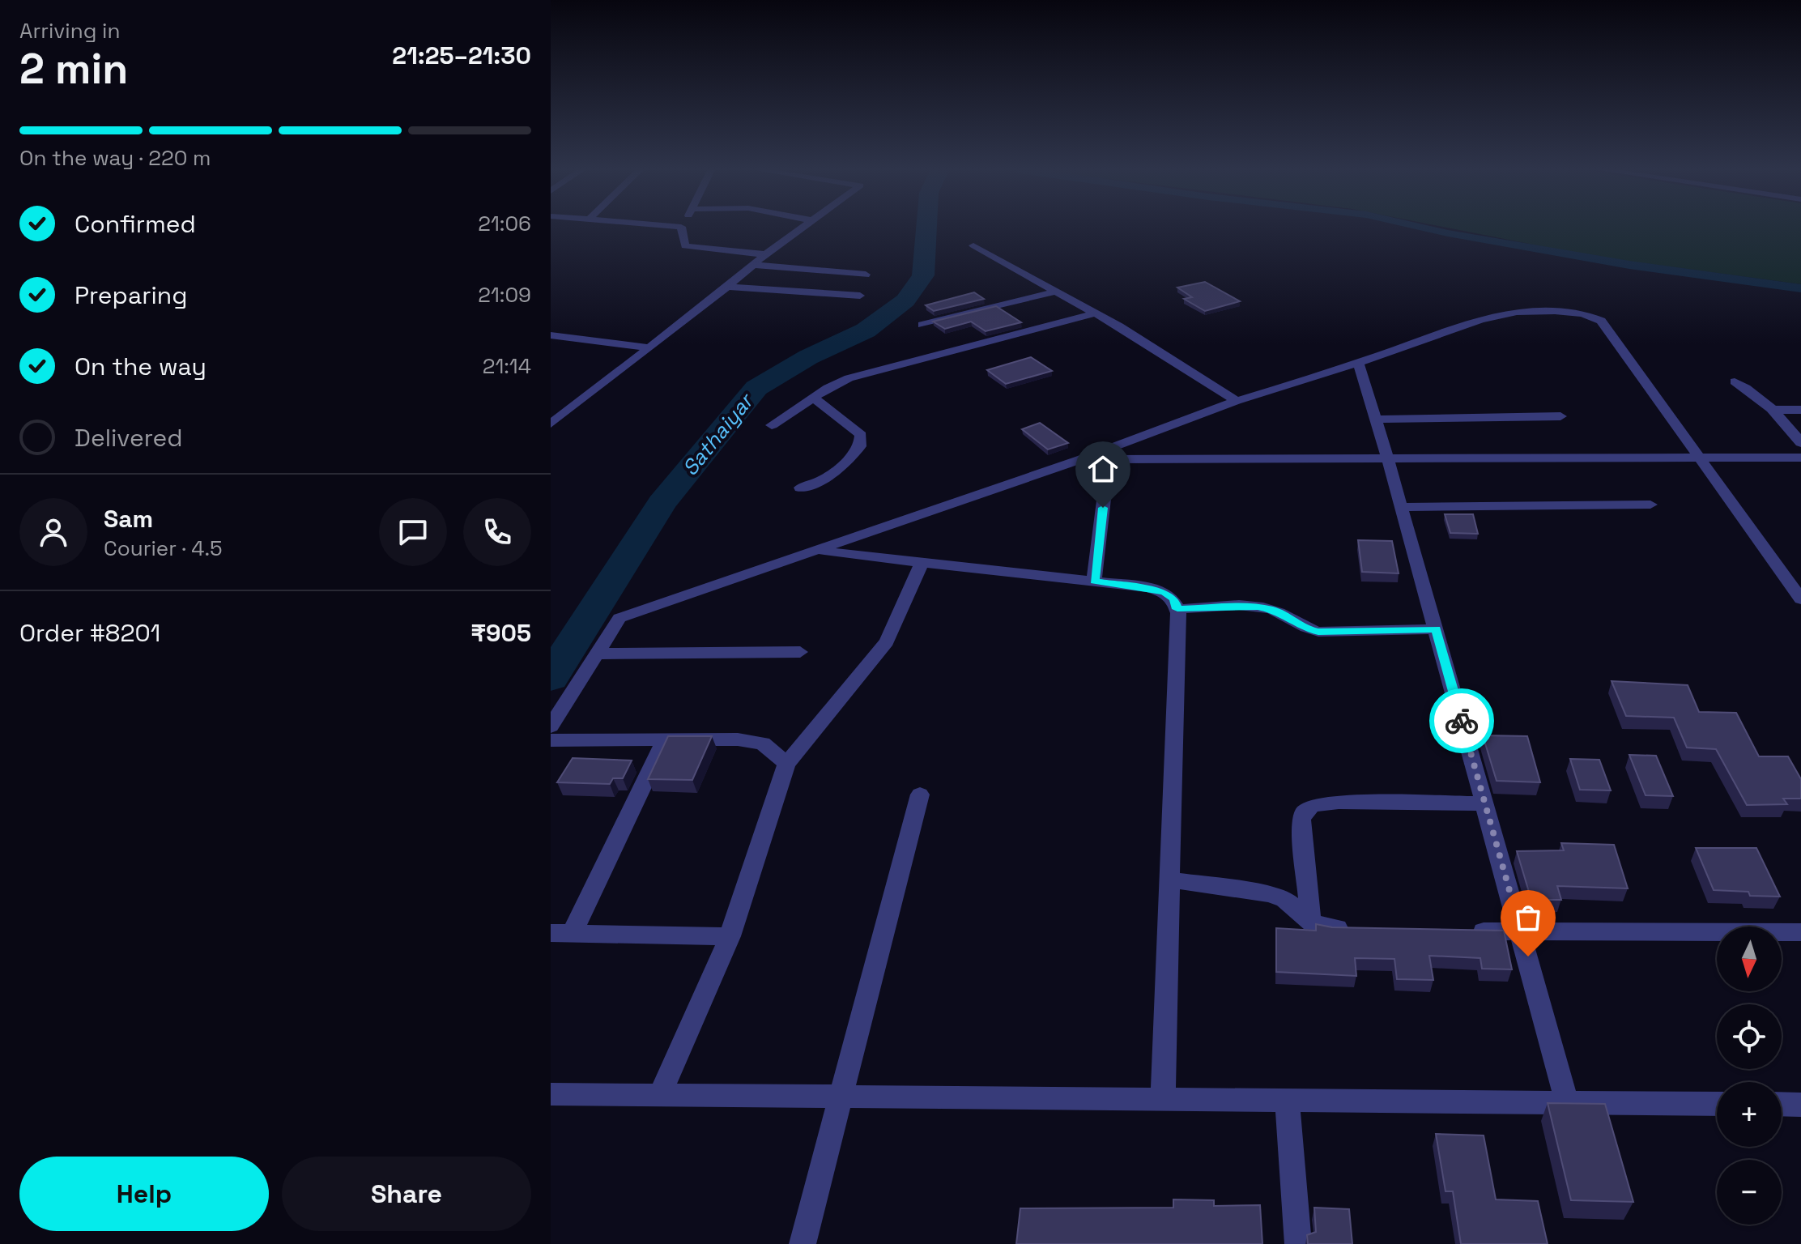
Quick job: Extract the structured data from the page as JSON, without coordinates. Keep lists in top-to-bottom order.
{
  "water": ["Sathaiyar"],
  "north": "bottom",
  "page": {
    "heading": ["2 min", "Arriving in", "21:25–21:30"],
    "panel": [
      "Sam",
      "Courier · 4.5",
      "Order #8201",
      "₹905"
    ],
    "bar": "On the way · 220 m",
    "list": [
      ["Confirmed", "21:06"],
      ["Preparing", "21:09"],
      ["On the way", "21:14"],
      "Delivered"
    ],
    "map_buttons": ["+", "−"],
    "buttons": ["Help", "Share"]
  }
}
